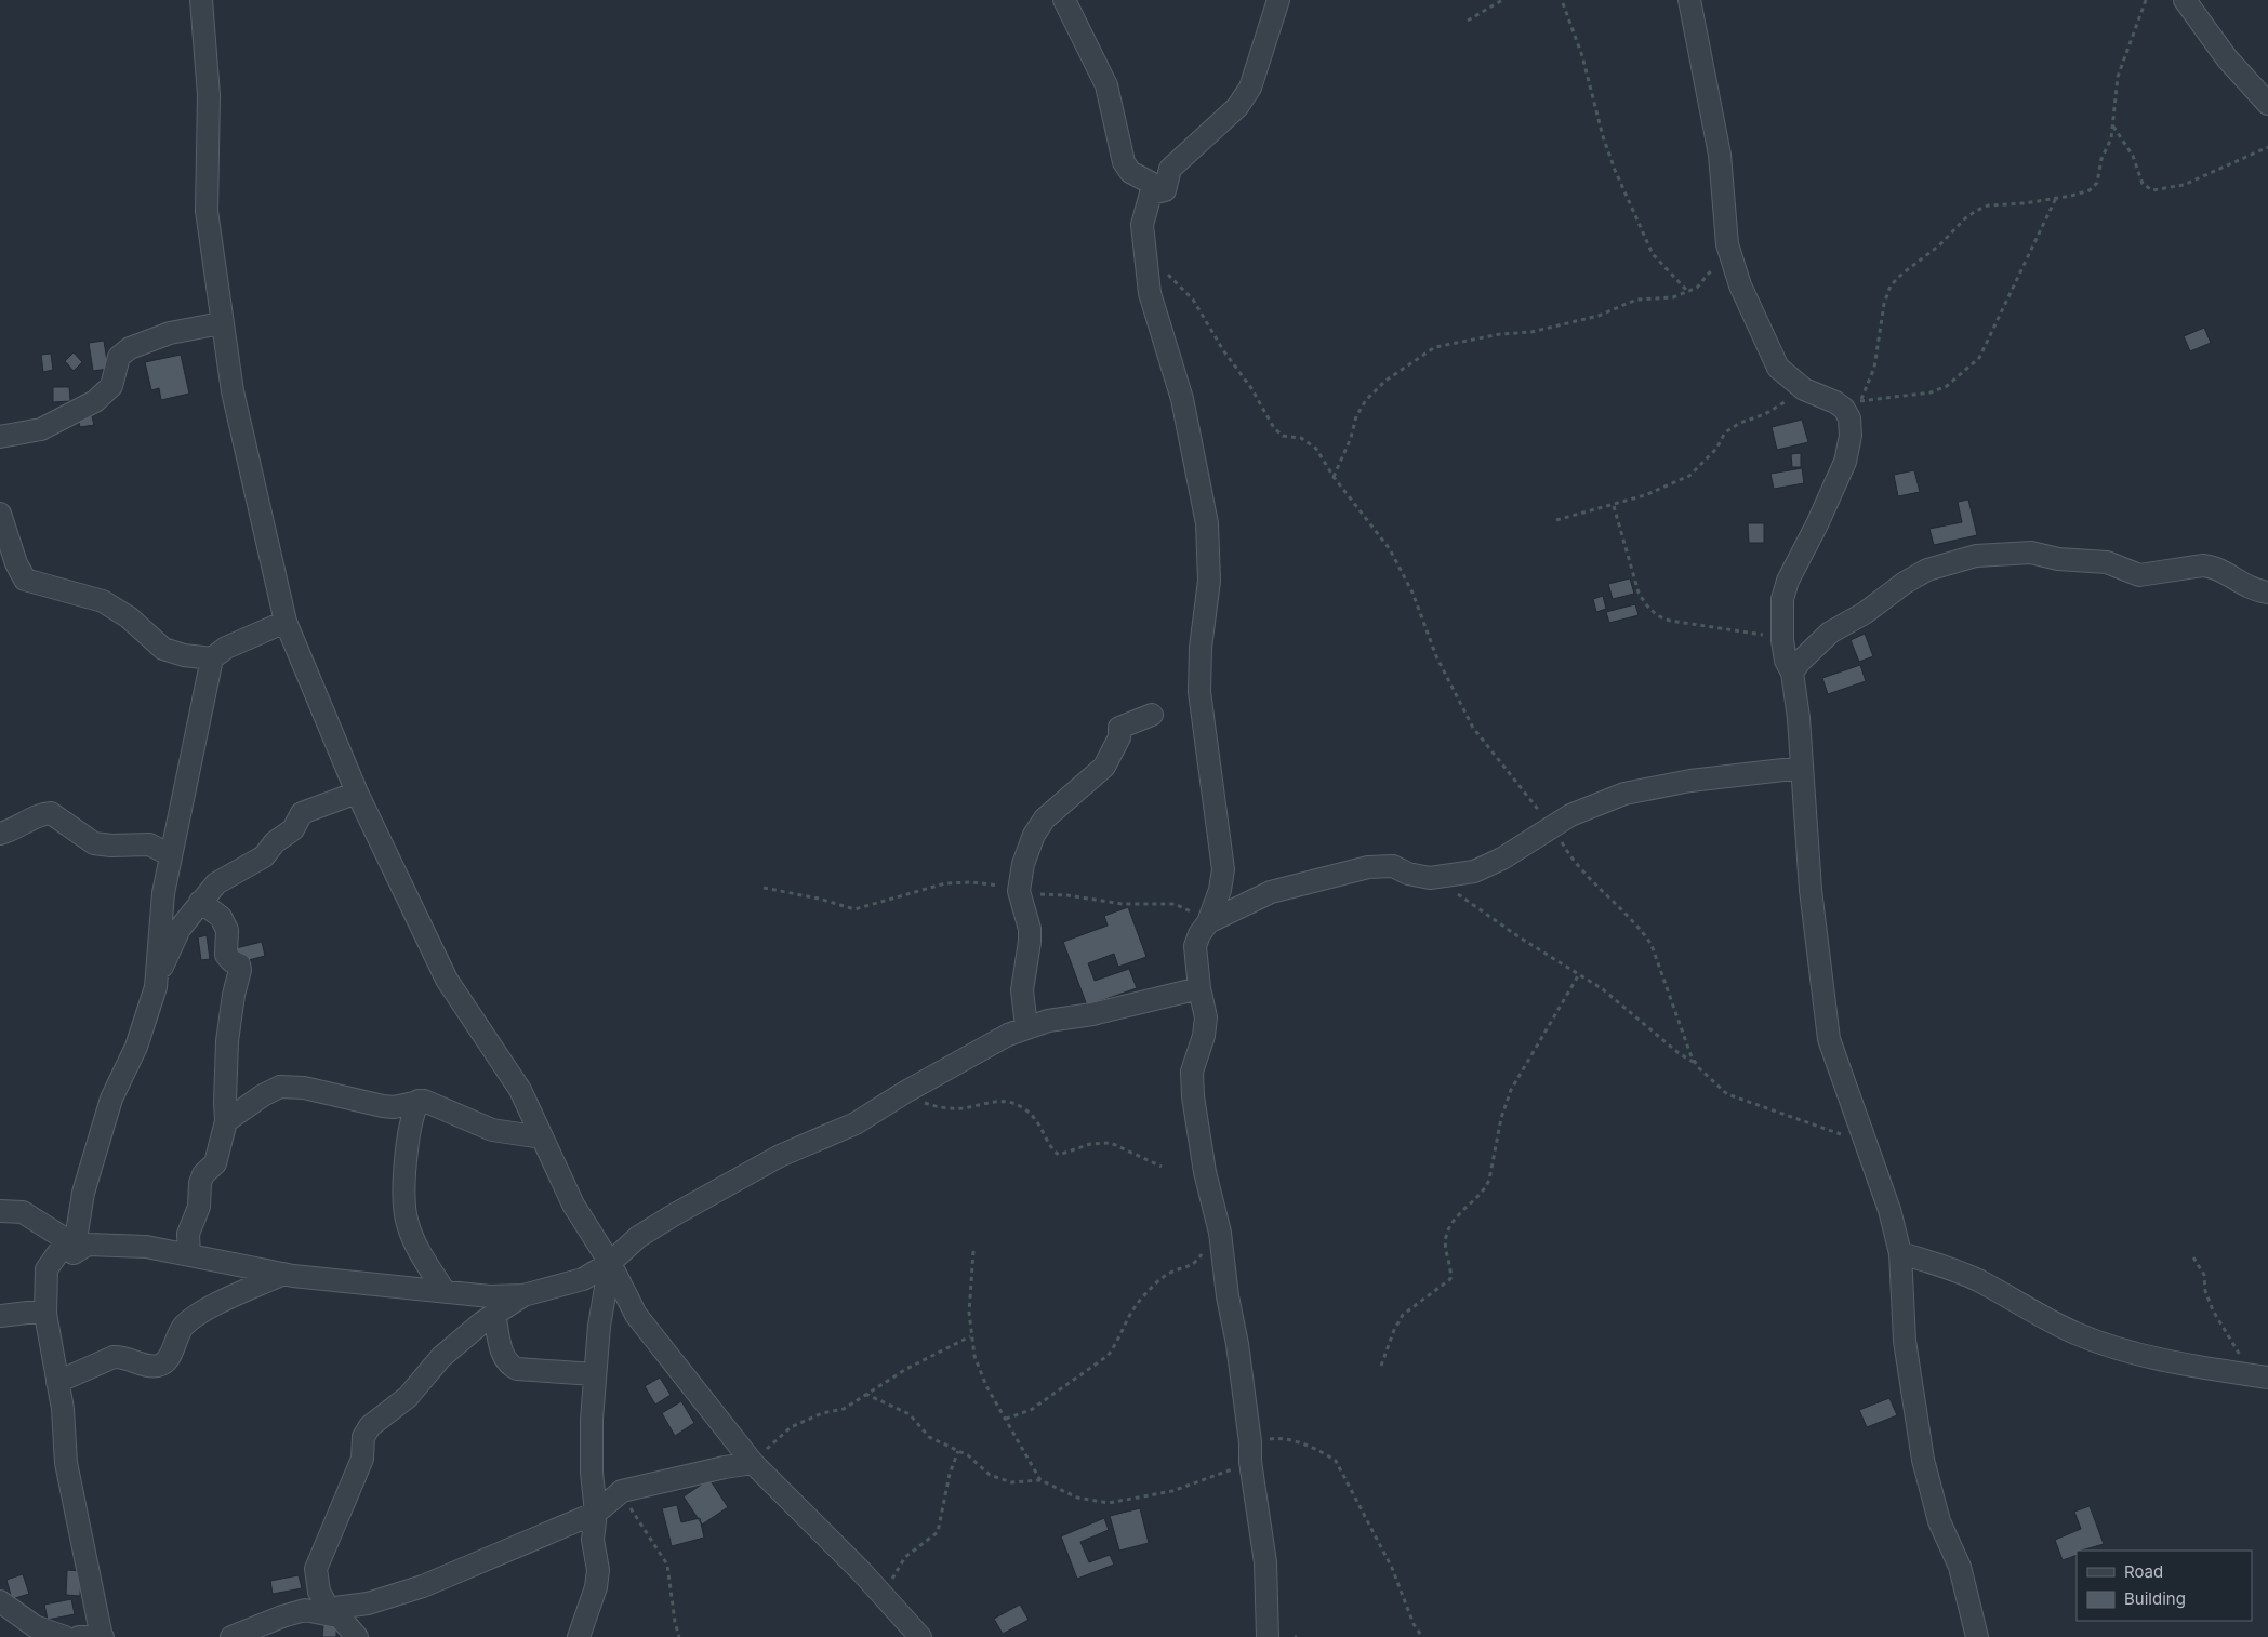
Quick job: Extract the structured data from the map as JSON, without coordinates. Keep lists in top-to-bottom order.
{
  "legend": ["Road", "Building"]
}
